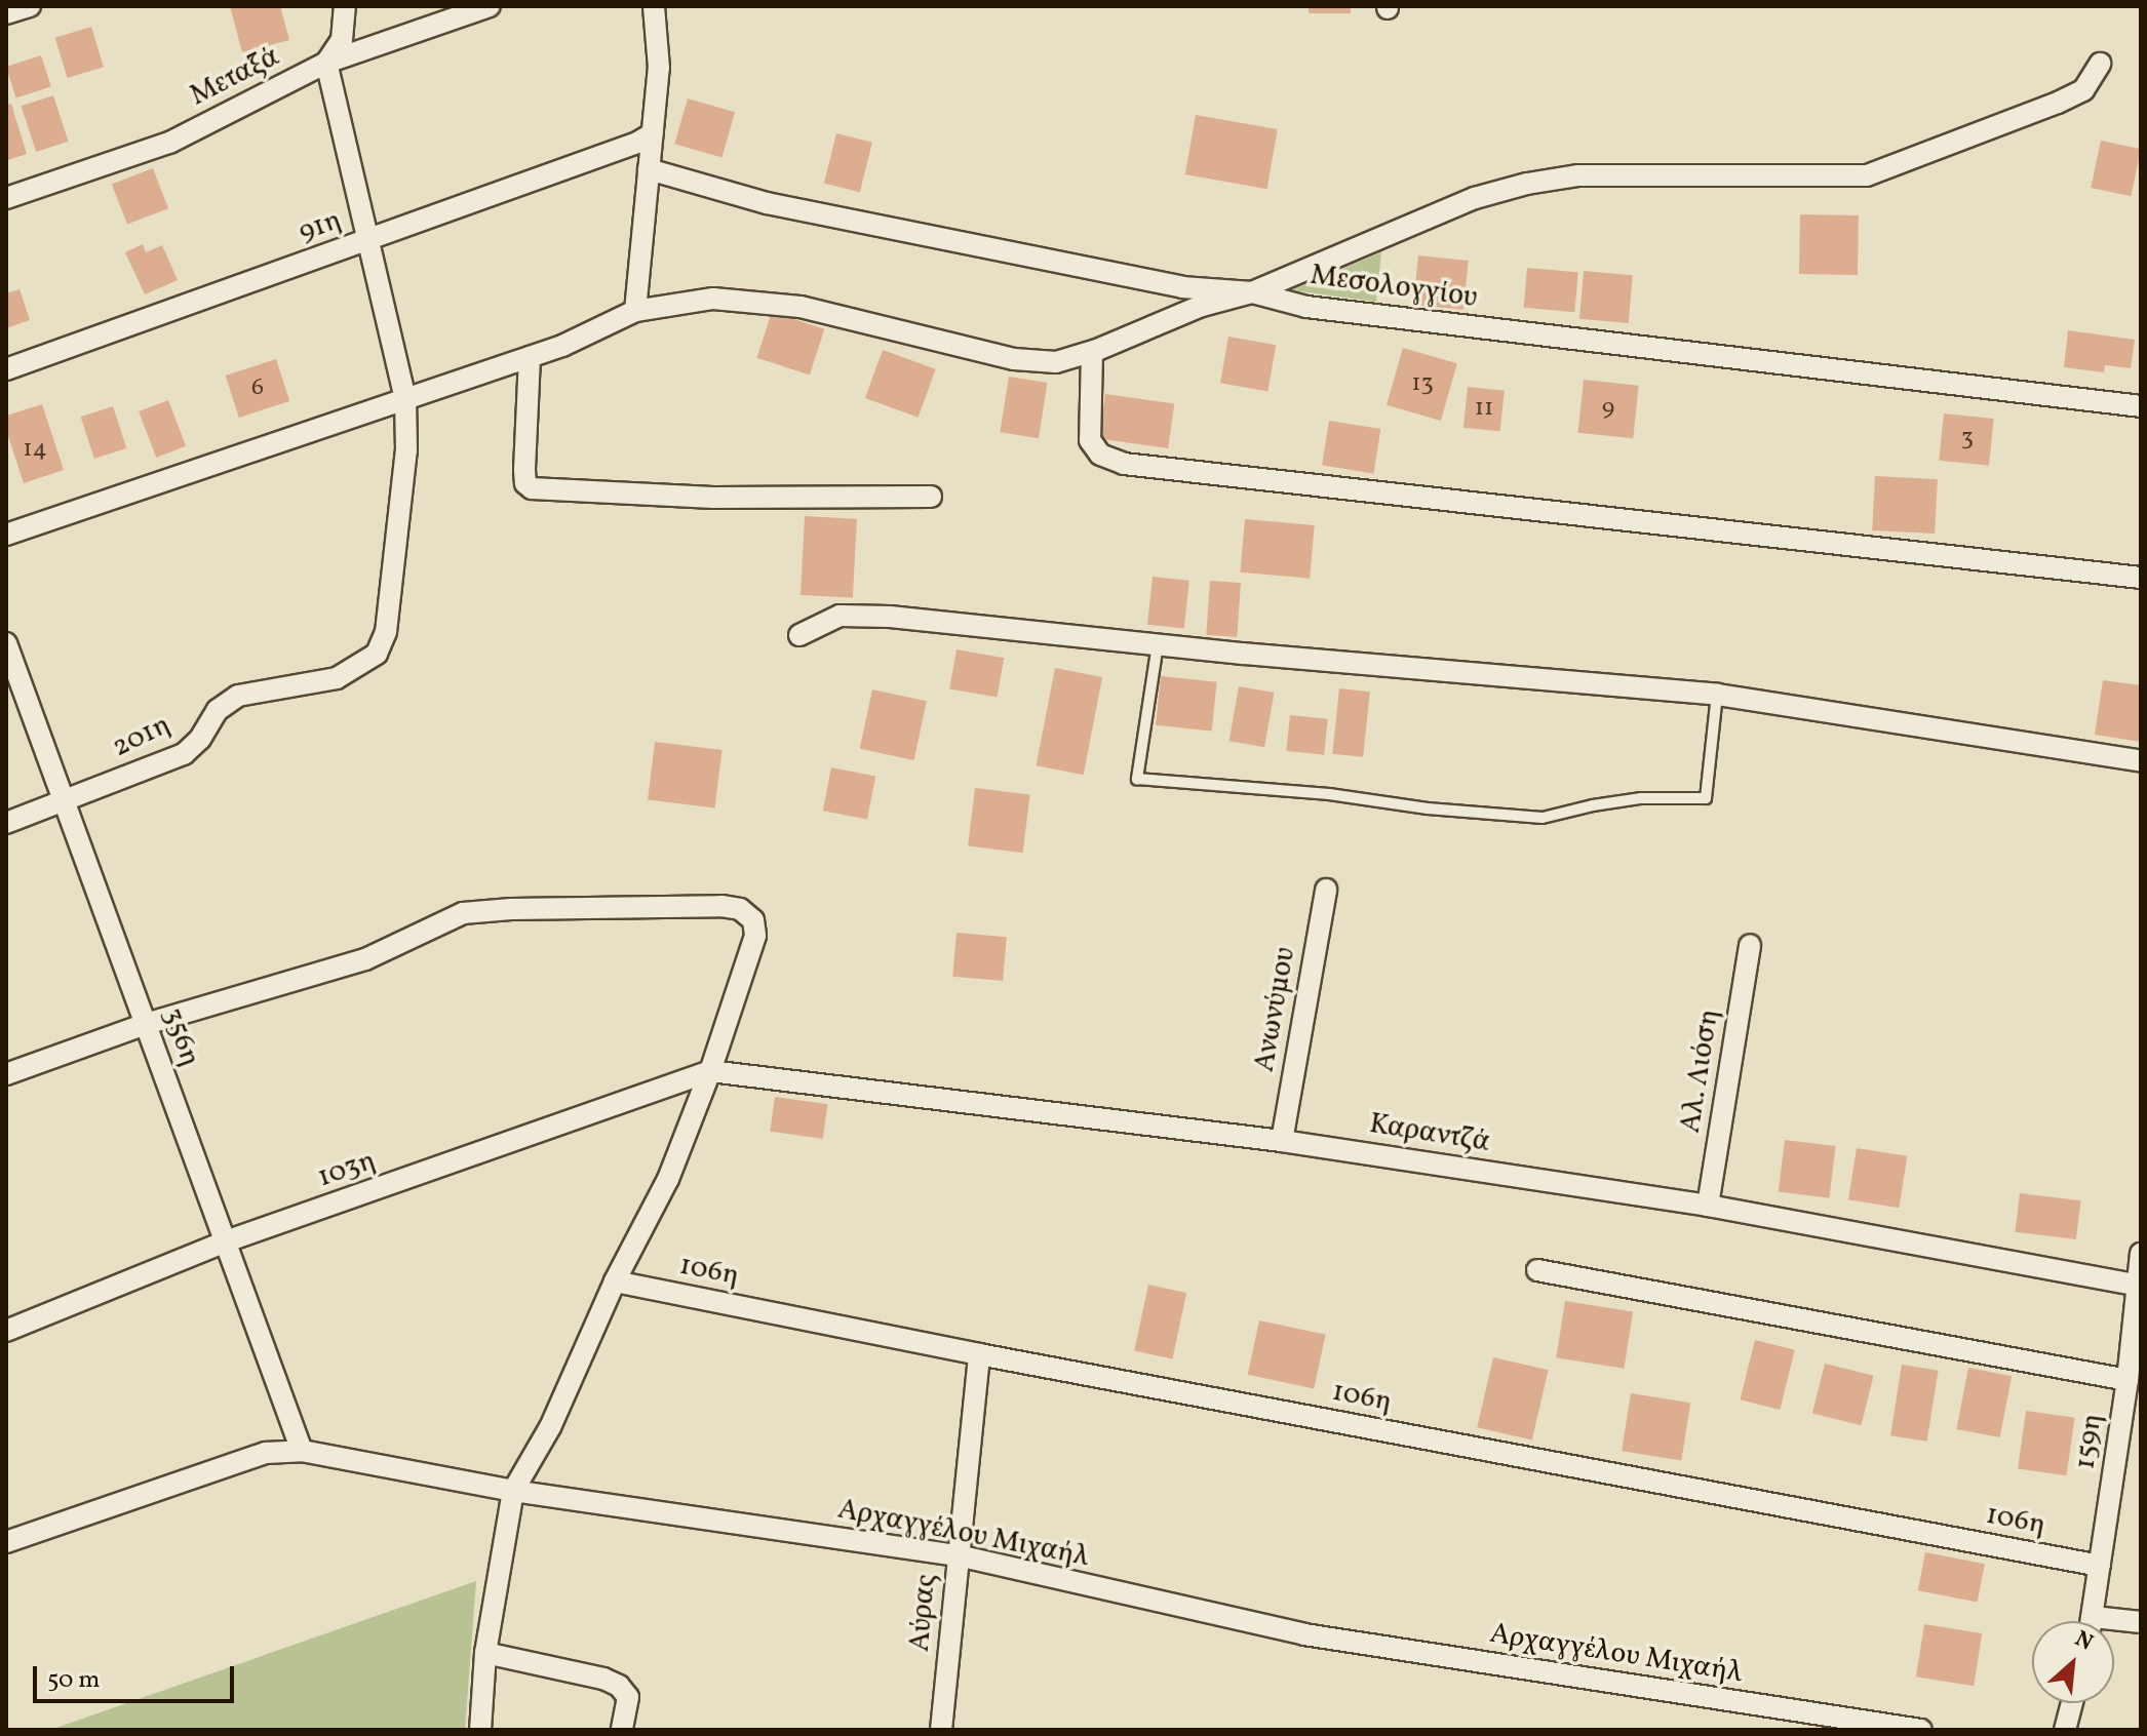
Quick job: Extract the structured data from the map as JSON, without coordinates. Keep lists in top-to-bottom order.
{
  "streets": {
    "street": [
      "Μεταξά",
      "91η",
      "Μεσολογγίου",
      "201η",
      "Ανωνύμου",
      "356η",
      "Αλ. Λιόση",
      "Καραντζά",
      "103η",
      "106η",
      "159η",
      "Αρχαγγέλου Μιχαήλ",
      "Αύρας"
    ]
  },
  "crossings": [
    ["201η", "356η"],
    ["Ανωνύμου", "Καραντζά"],
    ["356η", "103η"],
    ["356η", "Αρχαγγέλου Μιχαήλ"],
    ["Αλ. Λιόση", "Καραντζά"],
    ["Καραντζά", "103η"],
    ["Καραντζά", "159η"],
    ["106η", "159η"],
    ["106η", "Αύρας"],
    ["Αρχαγγέλου Μιχαήλ", "Αύρας"]
  ],
  "house_numbers": [
    "13",
    "6",
    "11",
    "9",
    "3",
    "14"
  ],
  "scale_bar": "50 m",
  "north": "top right"
}
